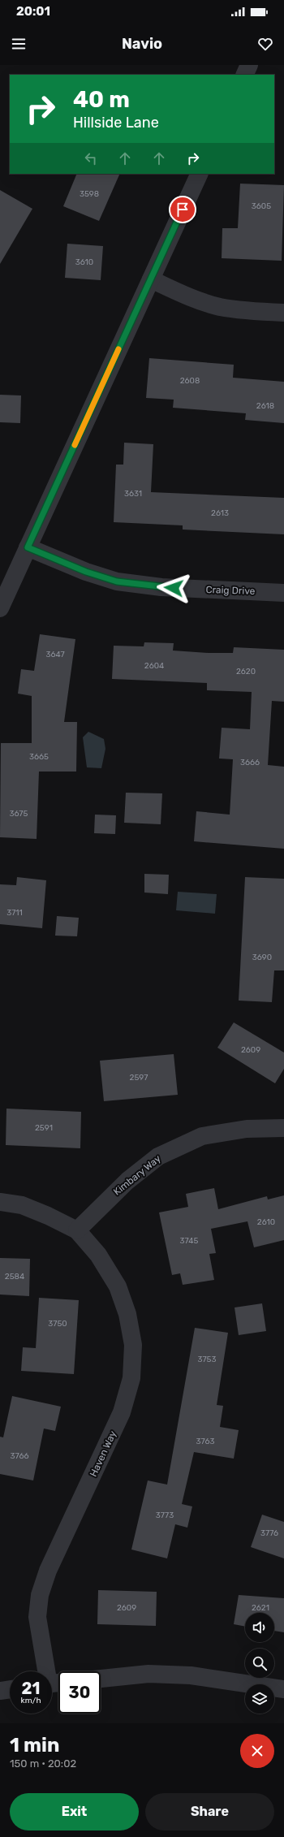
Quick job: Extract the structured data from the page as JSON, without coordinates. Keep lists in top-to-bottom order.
{
  "streets": {
    "street": ["Craig Drive", "Kimbary Way", "Haven Way"]
  },
  "crossings": [
    ["Kimbary Way", "Haven Way"]
  ],
  "house_numbers": [
    "3598",
    "3605",
    "3610",
    "2608",
    "2618",
    "3631",
    "2613",
    "3647",
    "2604",
    "2620",
    "3665",
    "3666",
    "3675",
    "3711",
    "3690",
    "2609",
    "2597",
    "2591",
    "2610",
    "3745",
    "2584",
    "3750",
    "3753",
    "3763",
    "3766",
    "3773",
    "3776",
    "2609",
    "2621"
  ],
  "page": {
    "status": "20:01",
    "header": "Navio",
    "turn": ["40 m", "Hillside Lane"],
    "speed": "21 km/h",
    "limit": "30",
    "heading": ["1 min", "150 m · 20:02"],
    "buttons": ["Exit", "Share"]
  }
}
